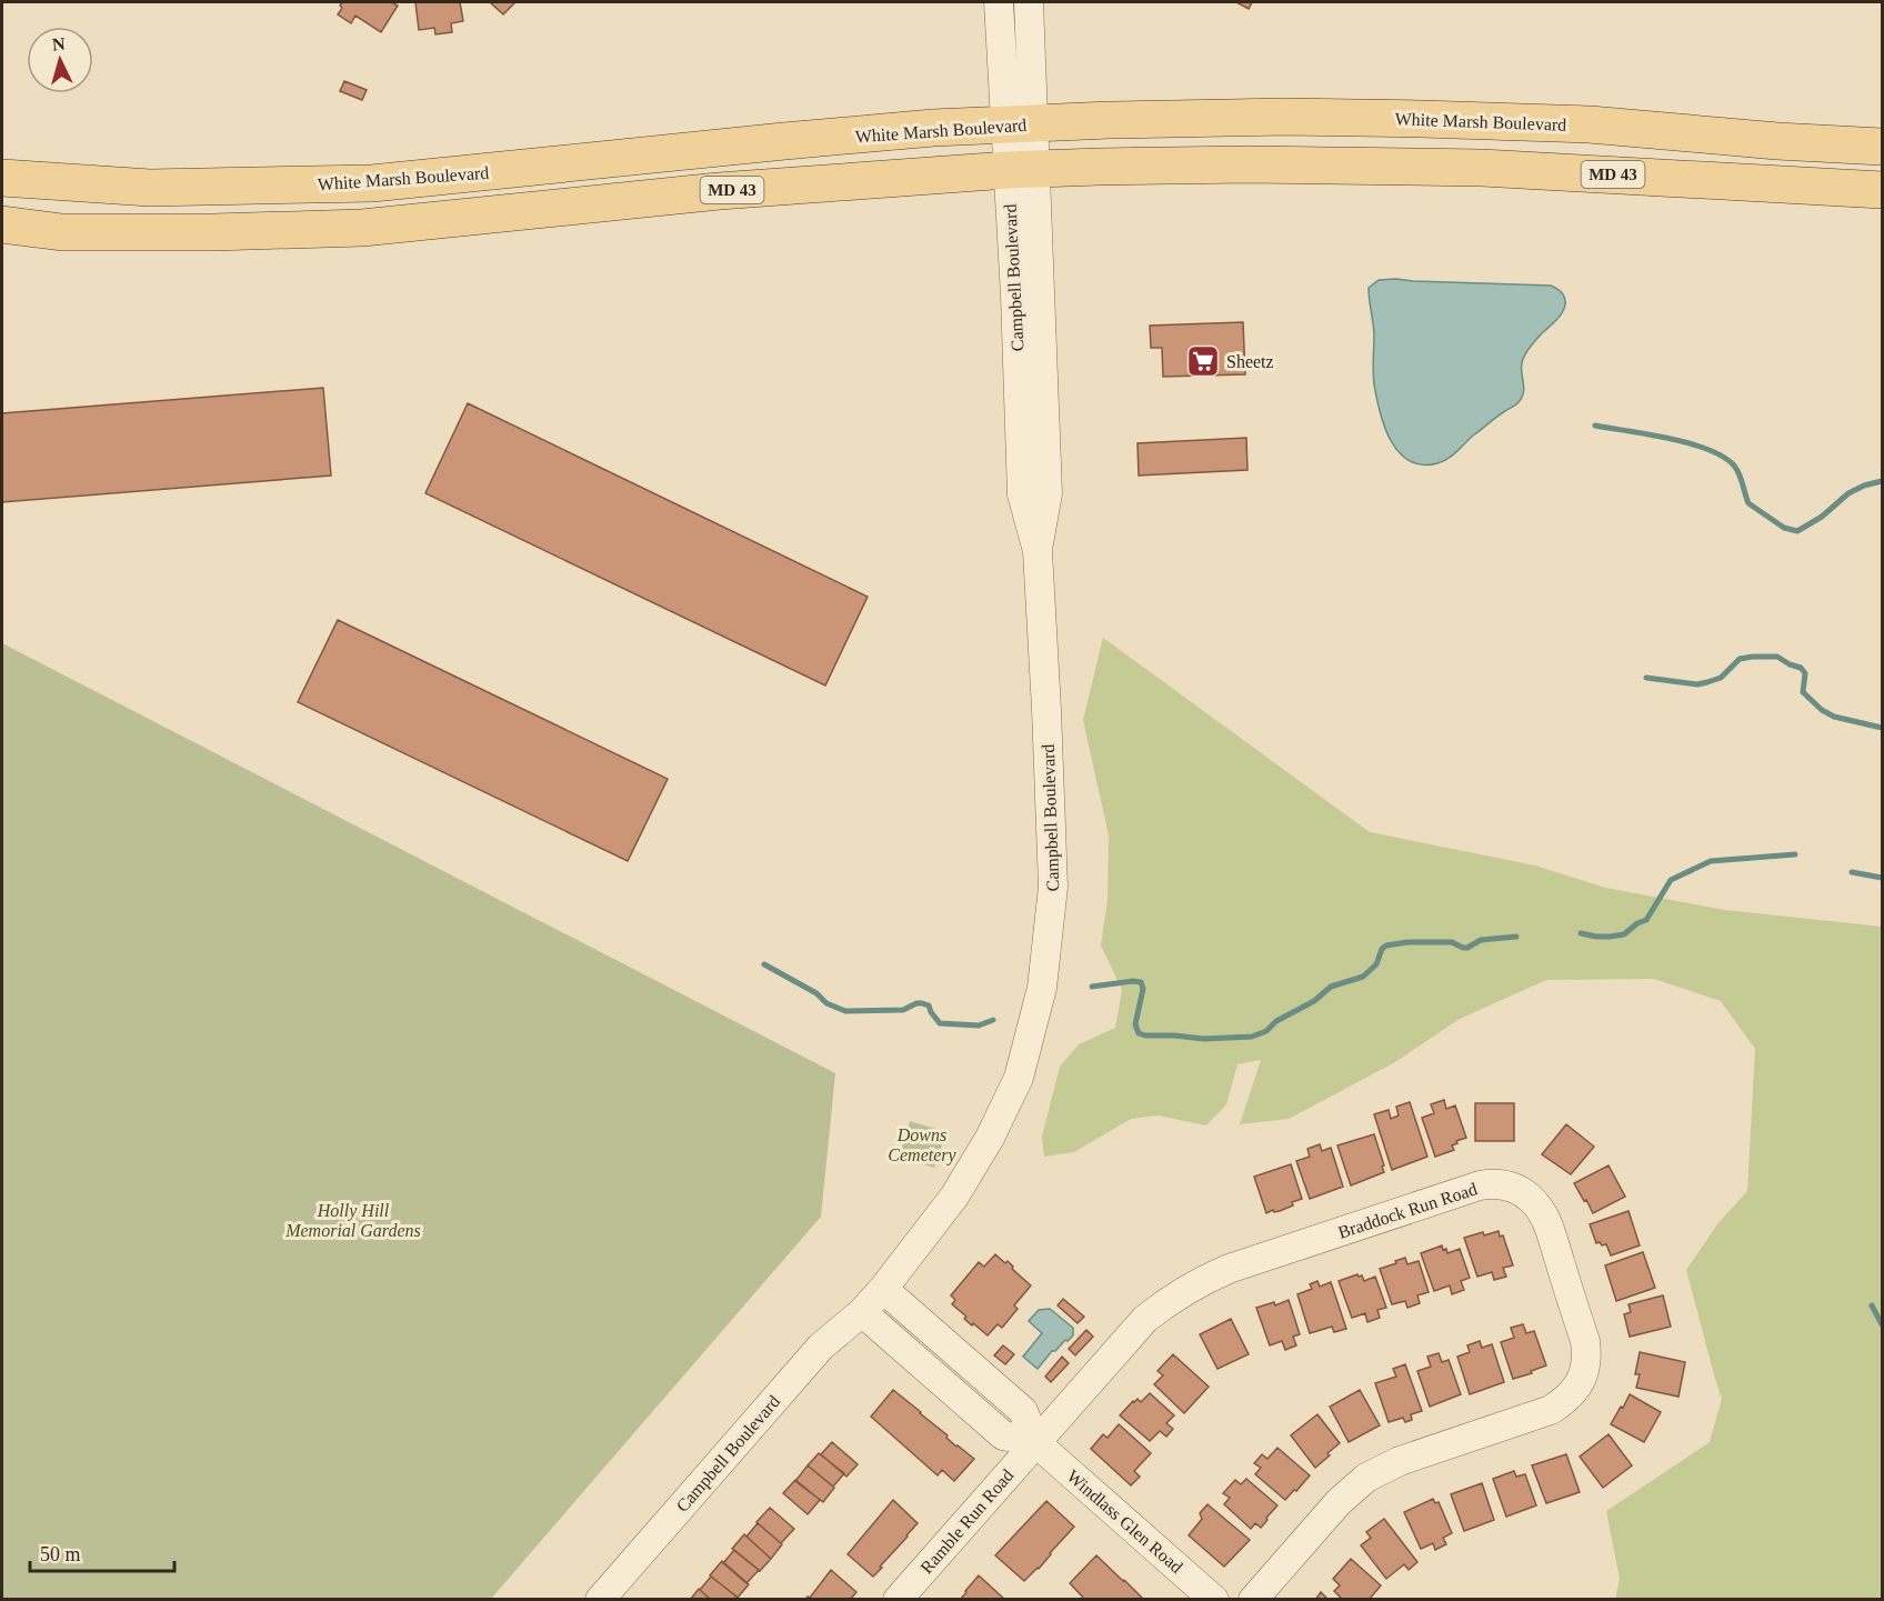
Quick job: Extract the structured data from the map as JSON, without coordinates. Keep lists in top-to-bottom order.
{
  "streets": {
    "main road": ["White Marsh Boulevard", "MD 43"],
    "street": [
      "Campbell Boulevard",
      "Braddock Run Road",
      "Ramble Run Road",
      "Windlass Glen Road"
    ]
  },
  "crossings": [
    ["White Marsh Boulevard", "Campbell Boulevard"],
    ["Campbell Boulevard", "Windlass Glen Road"],
    ["Braddock Run Road", "Ramble Run Road"],
    ["Braddock Run Road", "Windlass Glen Road"],
    ["Ramble Run Road", "Windlass Glen Road"]
  ],
  "parks": ["Downs Cemetery", "Holly Hill Memorial Gardens"],
  "places": {
    "supermarket": ["Sheetz"]
  },
  "scale_bar": "50 m",
  "north": "top"
}
